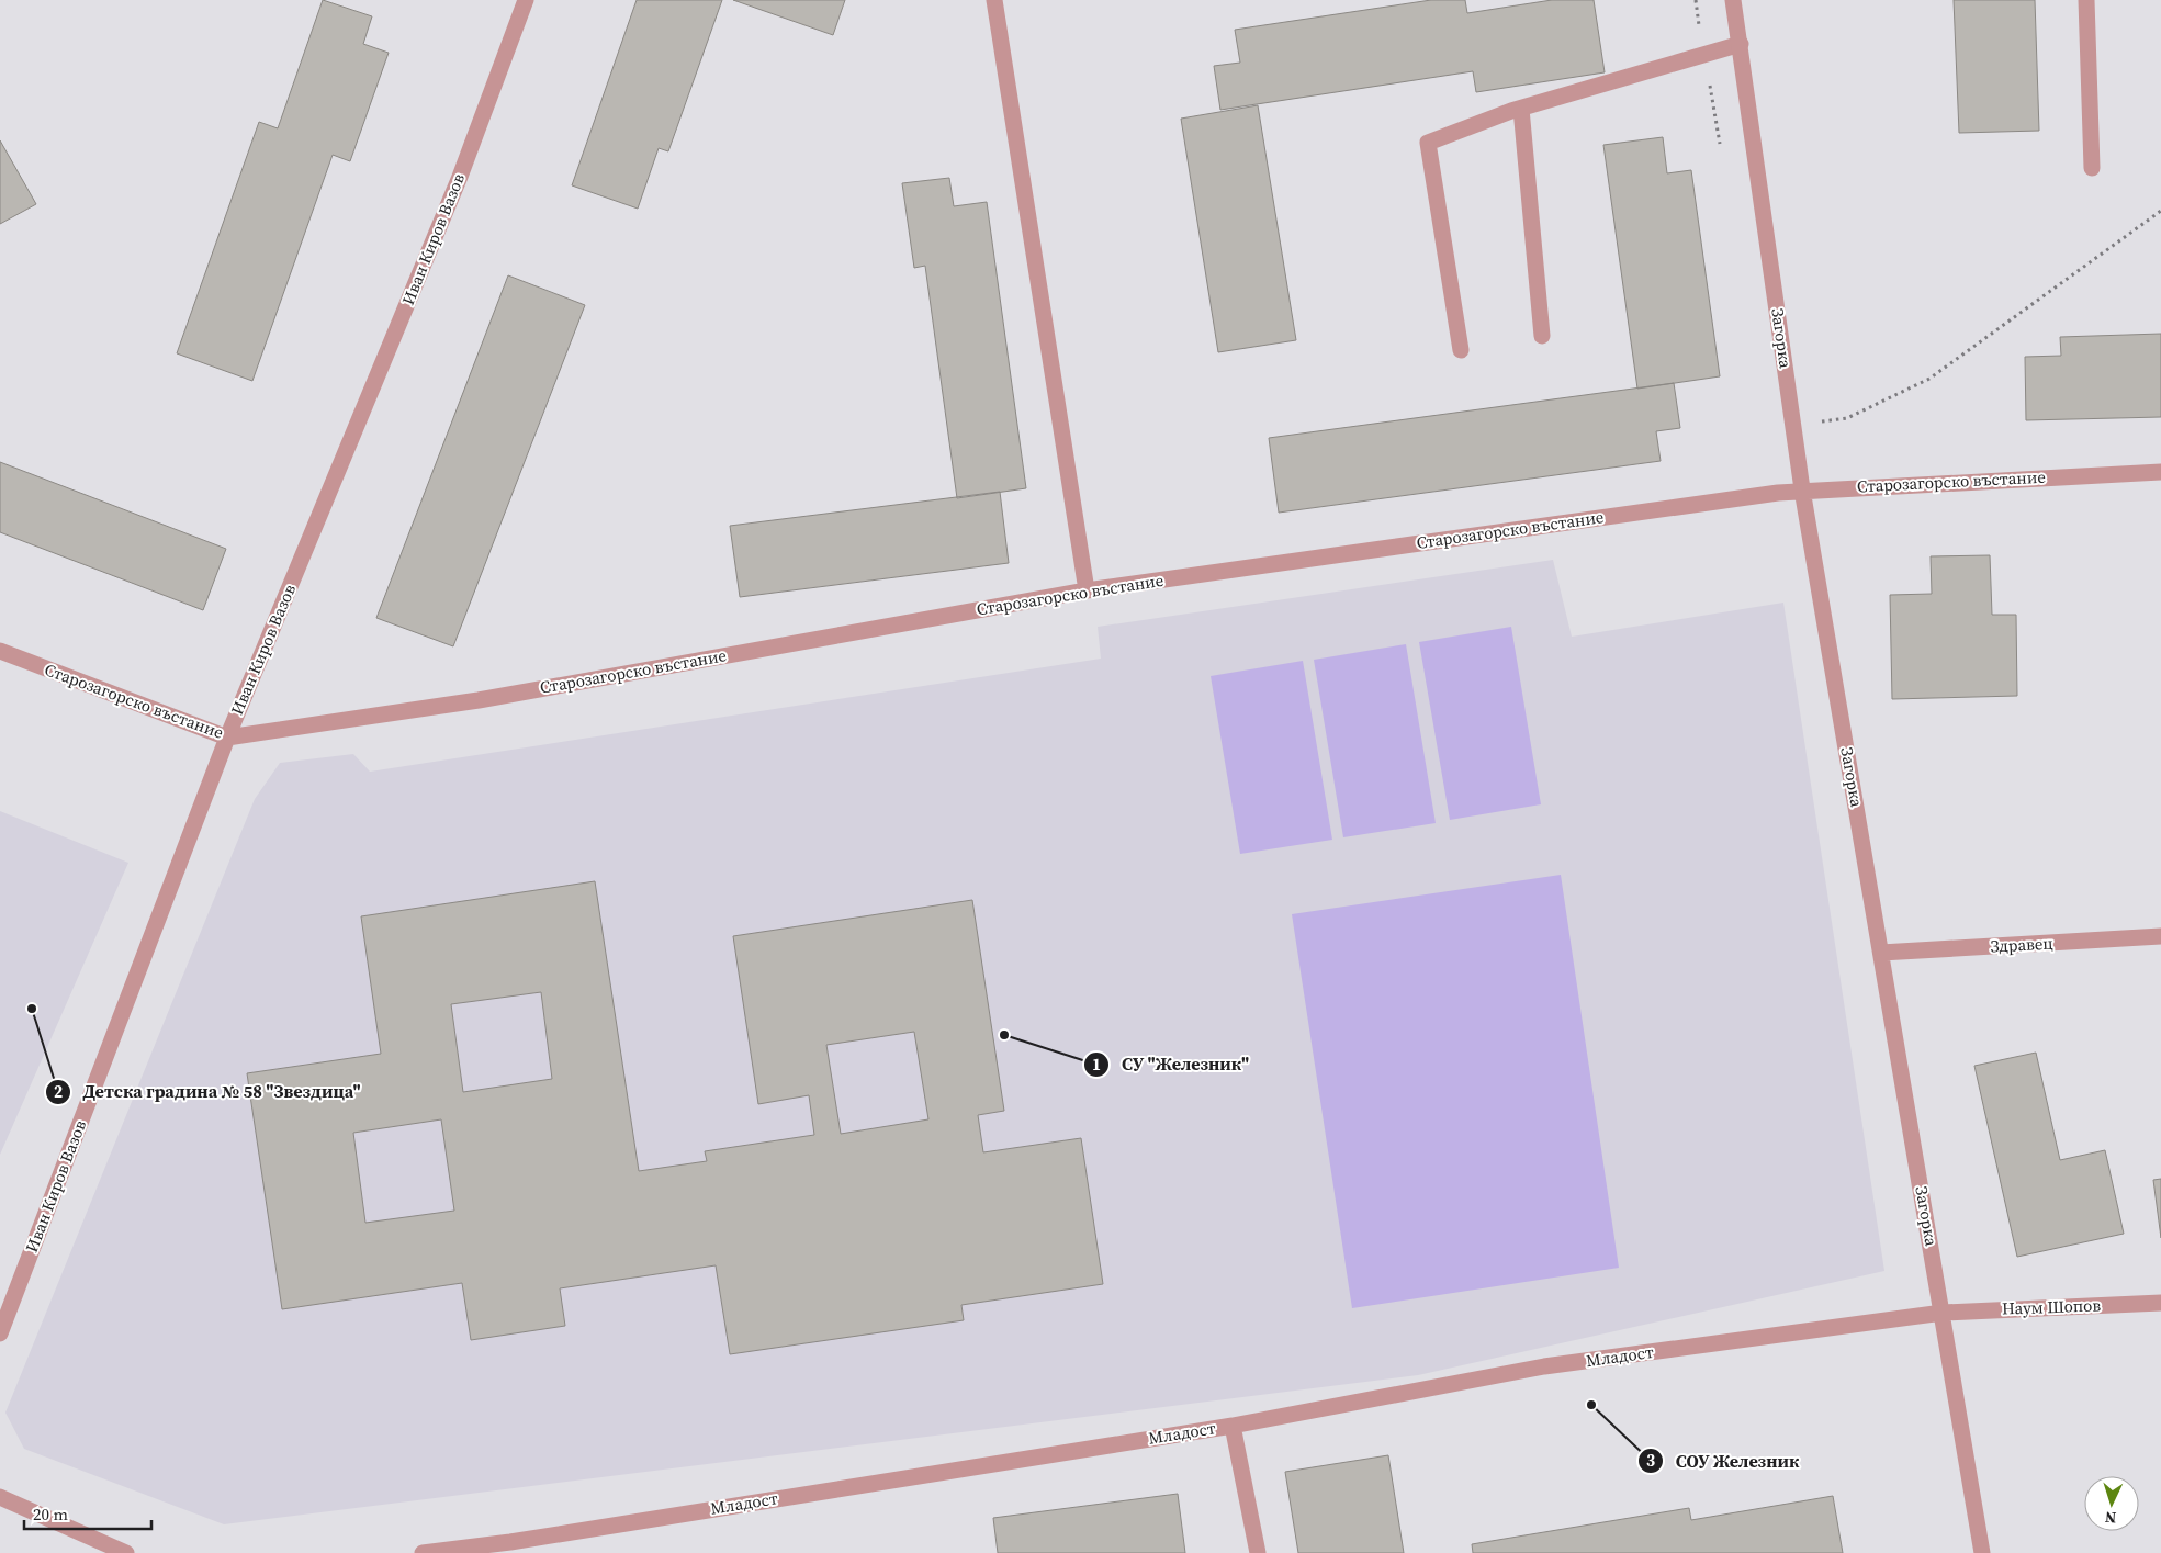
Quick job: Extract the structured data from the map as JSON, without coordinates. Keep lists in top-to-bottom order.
{
  "streets": {
    "street": [
      "Иван Киров Вазов",
      "Загорка",
      "Старозагорско въстание",
      "Здравец",
      "Наум Шопов",
      "Младост"
    ]
  },
  "crossings": [
    ["Иван Киров Вазов", "Старозагорско въстание"],
    ["Загорка", "Старозагорско въстание"],
    ["Загорка", "Здравец"],
    ["Загорка", "Наум Шопов"],
    ["Загорка", "Младост"],
    ["Наум Шопов", "Младост"]
  ],
  "places": ["Детска градина № 58 \"Звездица\"", "СУ \"Железник\"", "СОУ Железник"],
  "scale_bar": "20 m",
  "north": "bottom"
}
